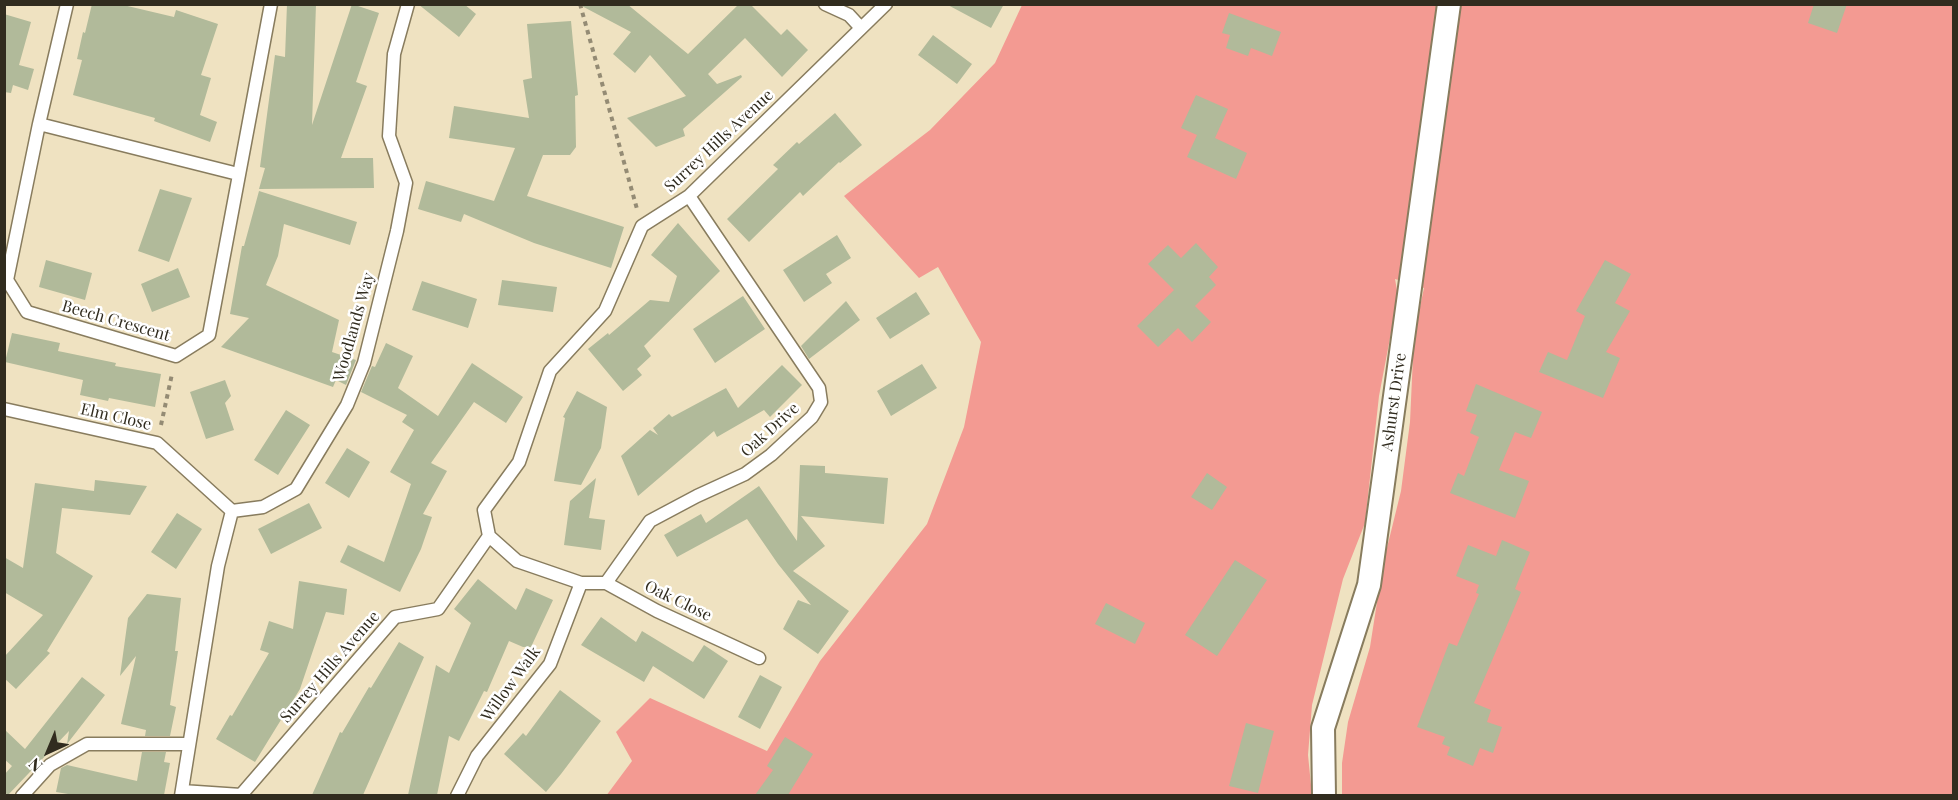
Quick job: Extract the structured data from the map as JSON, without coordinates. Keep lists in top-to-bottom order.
{
  "streets": {
    "street": ["Ashurst Drive"],
    "lane": [
      "Surrey Hills Avenue",
      "Beech Crescent",
      "Woodlands Way",
      "Elm Close",
      "Oak Drive",
      "Oak Close",
      "Willow Walk"
    ]
  },
  "crossings": [
    ["Surrey Hills Avenue", "Oak Drive"],
    ["Woodlands Way", "Elm Close"],
    ["Oak Drive", "Oak Close"],
    ["Oak Close", "Willow Walk"]
  ],
  "north": "bottom left"
}
